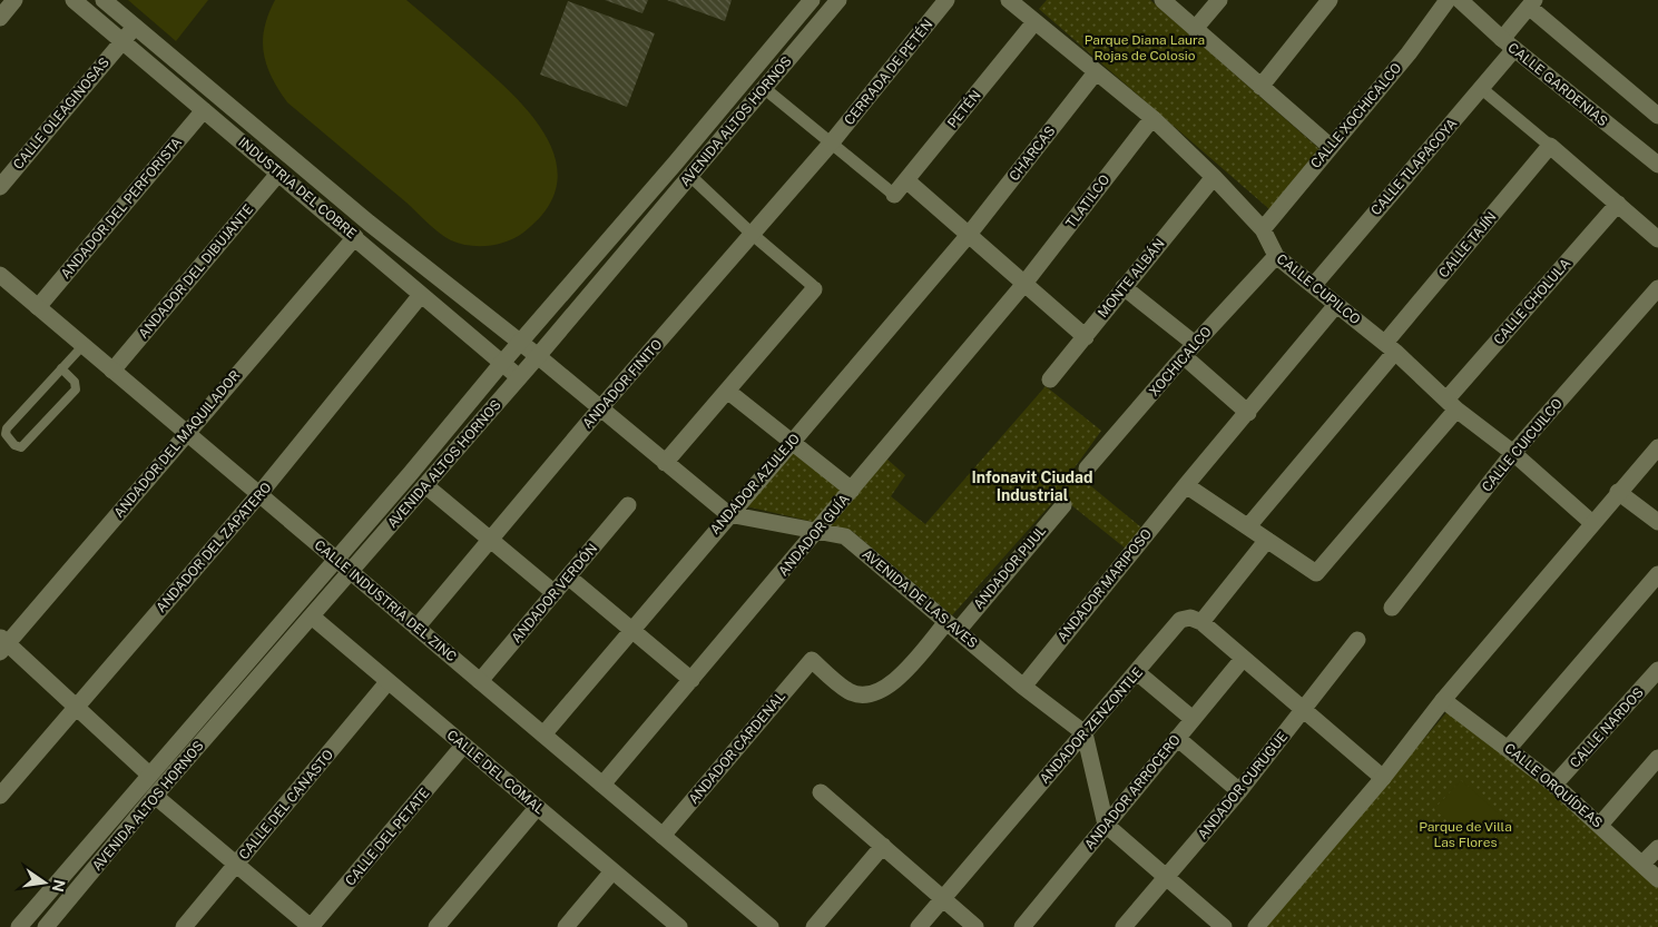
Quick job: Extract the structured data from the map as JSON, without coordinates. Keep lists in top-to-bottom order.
{
  "streets": {
    "street": [
      "CERRADA DE PETÉN",
      "CALLE GARDENIAS",
      "PETÉN",
      "CALLE OLEAGINOSAS",
      "CALLE XOCHICALCO",
      "AVENIDA ALTOS HORNOS",
      "CHARCAS",
      "CALLE TLAPACOYA",
      "INDUSTRIA DEL COBRE",
      "TLATILCO",
      "ANDADOR DEL PERFORISTA",
      "CALLE TAJÍN",
      "ANDADOR DEL DIBUJANTE",
      "MONTE ALBÁN",
      "CALLE CUPILCO",
      "CALLE CHOLULA",
      "XOCHICALCO",
      "ANDADOR FINITO",
      "ANDADOR DEL MAQUILADOR",
      "CALLE CUICUILCO",
      "ANDADOR AZULEJO",
      "ANDADOR GUÍA",
      "ANDADOR DEL ZAPATERO",
      "ANDADOR PIJUL",
      "ANDADOR MARIPOSO",
      "ANDADOR VERDÓN",
      "AVENIDA DE LAS AVES",
      "CALLE INDUSTRIA DEL ZINC",
      "ANDADOR ZENZONTLE",
      "CALLE NARDOS",
      "ANDADOR CARDENAL",
      "CALLE DEL COMAL",
      "ANDADOR CURUGUE",
      "CALLE ORQUÍDEAS",
      "ANDADOR ARROCERO",
      "CALLE DEL CANASTO",
      "CALLE DEL PETATE"
    ]
  },
  "crossings": [
    ["CERRADA DE PETÉN", "ANDADOR FINITO"],
    ["CALLE GARDENIAS", "CALLE TLAPACOYA"],
    ["PETÉN", "CALLE CUPILCO"],
    ["CALLE OLEAGINOSAS", "INDUSTRIA DEL COBRE"],
    ["CALLE XOCHICALCO", "CALLE CUPILCO"],
    ["AVENIDA ALTOS HORNOS", "INDUSTRIA DEL COBRE"],
    ["AVENIDA ALTOS HORNOS", "AVENIDA DE LAS AVES"],
    ["AVENIDA ALTOS HORNOS", "CALLE INDUSTRIA DEL ZINC"],
    ["AVENIDA ALTOS HORNOS", "CALLE DEL COMAL"],
    ["CHARCAS", "CALLE CUPILCO"],
    ["CHARCAS", "ANDADOR AZULEJO"],
    ["CALLE TLAPACOYA", "CALLE CUPILCO"],
    ["INDUSTRIA DEL COBRE", "ANDADOR DEL PERFORISTA"],
    ["INDUSTRIA DEL COBRE", "ANDADOR DEL DIBUJANTE"],
    ["INDUSTRIA DEL COBRE", "ANDADOR DEL MAQUILADOR"],
    ["INDUSTRIA DEL COBRE", "ANDADOR DEL ZAPATERO"],
    ["INDUSTRIA DEL COBRE", "AVENIDA DE LAS AVES"],
    ["TLATILCO", "CALLE CUPILCO"],
    ["TLATILCO", "ANDADOR GUÍA"],
    ["ANDADOR DEL PERFORISTA", "CALLE INDUSTRIA DEL ZINC"],
    ["CALLE TAJÍN", "CALLE CUPILCO"],
    ["ANDADOR DEL DIBUJANTE", "CALLE INDUSTRIA DEL ZINC"],
    ["MONTE ALBÁN", "CALLE CUPILCO"],
    ["CALLE CUPILCO", "CALLE CHOLULA"],
    ["CALLE CUPILCO", "XOCHICALCO"],
    ["CALLE CUPILCO", "CALLE CUICUILCO"],
    ["ANDADOR FINITO", "AVENIDA DE LAS AVES"],
    ["ANDADOR FINITO", "CALLE INDUSTRIA DEL ZINC"],
    ["ANDADOR DEL MAQUILADOR", "CALLE INDUSTRIA DEL ZINC"],
    ["ANDADOR AZULEJO", "AVENIDA DE LAS AVES"],
    ["ANDADOR AZULEJO", "CALLE INDUSTRIA DEL ZINC"],
    ["ANDADOR GUÍA", "AVENIDA DE LAS AVES"],
    ["ANDADOR GUÍA", "CALLE INDUSTRIA DEL ZINC"],
    ["ANDADOR DEL ZAPATERO", "CALLE INDUSTRIA DEL ZINC"],
    ["ANDADOR PIJUL", "AVENIDA DE LAS AVES"],
    ["ANDADOR PIJUL", "ANDADOR CARDENAL"],
    ["ANDADOR MARIPOSO", "AVENIDA DE LAS AVES"],
    ["ANDADOR VERDÓN", "CALLE INDUSTRIA DEL ZINC"],
    ["AVENIDA DE LAS AVES", "ANDADOR ZENZONTLE"],
    ["CALLE INDUSTRIA DEL ZINC", "ANDADOR CARDENAL"],
    ["CALLE NARDOS", "CALLE ORQUÍDEAS"],
    ["CALLE DEL COMAL", "CALLE DEL CANASTO"],
    ["CALLE DEL COMAL", "CALLE DEL PETATE"]
  ],
  "districts": ["Infonavit Ciudad Industrial"],
  "parks": ["Parque Diana Laura Rojas de Colosio", "Parque de Villa Las Flores"],
  "north": "right"
}
